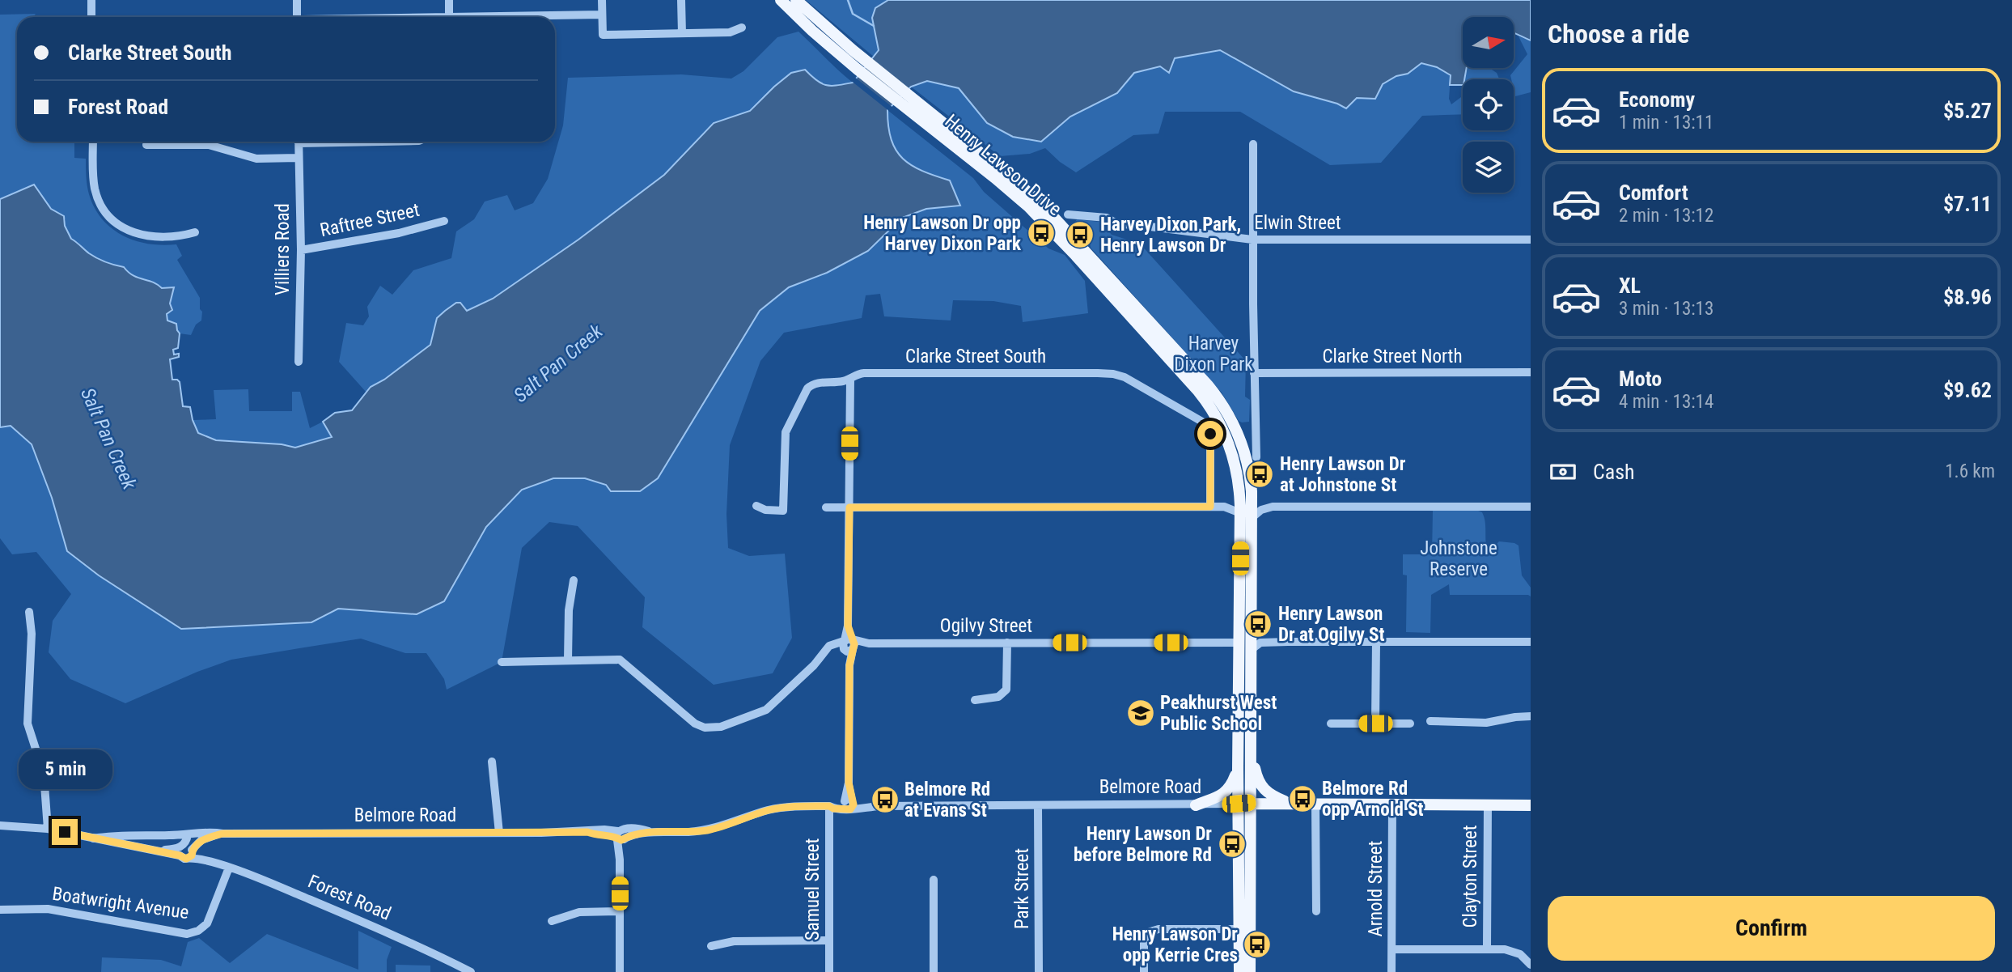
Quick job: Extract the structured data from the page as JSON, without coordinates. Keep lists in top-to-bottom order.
{
  "streets": {
    "main road": ["Henry Lawson Drive", "Belmore Road"],
    "street": [
      "Raftree Street",
      "Elwin Street",
      "Villiers Road",
      "Clarke Street South",
      "Clarke Street North",
      "Ogilvy Street",
      "Clayton Street",
      "Park Street",
      "Arnold Street",
      "Samuel Street",
      "Forest Road",
      "Boatwright Avenue"
    ]
  },
  "crossings": [
    ["Henry Lawson Drive", "Ogilvy Street"],
    ["Henry Lawson Drive", "Belmore Road"],
    ["Raftree Street", "Villiers Road"],
    ["Belmore Road", "Clayton Street"],
    ["Belmore Road", "Park Street"],
    ["Belmore Road", "Arnold Street"],
    ["Belmore Road", "Samuel Street"],
    ["Belmore Road", "Forest Road"],
    ["Forest Road", "Boatwright Avenue"]
  ],
  "water": ["Salt Pan Creek"],
  "parks": ["Harvey Dixon Park", "Johnstone Reserve"],
  "places": {
    "bus stop": [
      "Henry Lawson Dr opp Harvey Dixon Park",
      "Harvey Dixon Park, Henry Lawson Dr",
      "Henry Lawson Dr at Johnstone St",
      "Henry Lawson Dr at Ogilvy St",
      "Belmore Rd opp Arnold St",
      "Belmore Rd at Evans St",
      "Henry Lawson Dr before Belmore Rd",
      "Henry Lawson Dr opp Kerrie Cres"
    ],
    "school or university": ["Peakhurst West Public School"]
  },
  "north": "right",
  "page": {
    "heading": "Choose a ride",
    "banner": ["Clarke Street South", "Forest Road"],
    "list": [
      {
        "name": "Economy",
        "note": "1 min · 13:11",
        "value": "$5.27"
      },
      {
        "name": "Comfort",
        "note": "2 min · 13:12",
        "value": "$7.11"
      },
      {
        "name": "XL",
        "note": "3 min · 13:13",
        "value": "$8.96"
      },
      {
        "name": "Moto",
        "note": "4 min · 13:14",
        "value": "$9.62"
      }
    ],
    "pay": ["Cash", "1.6 km"],
    "bubble": "5 min",
    "buttons": "Confirm"
  }
}
